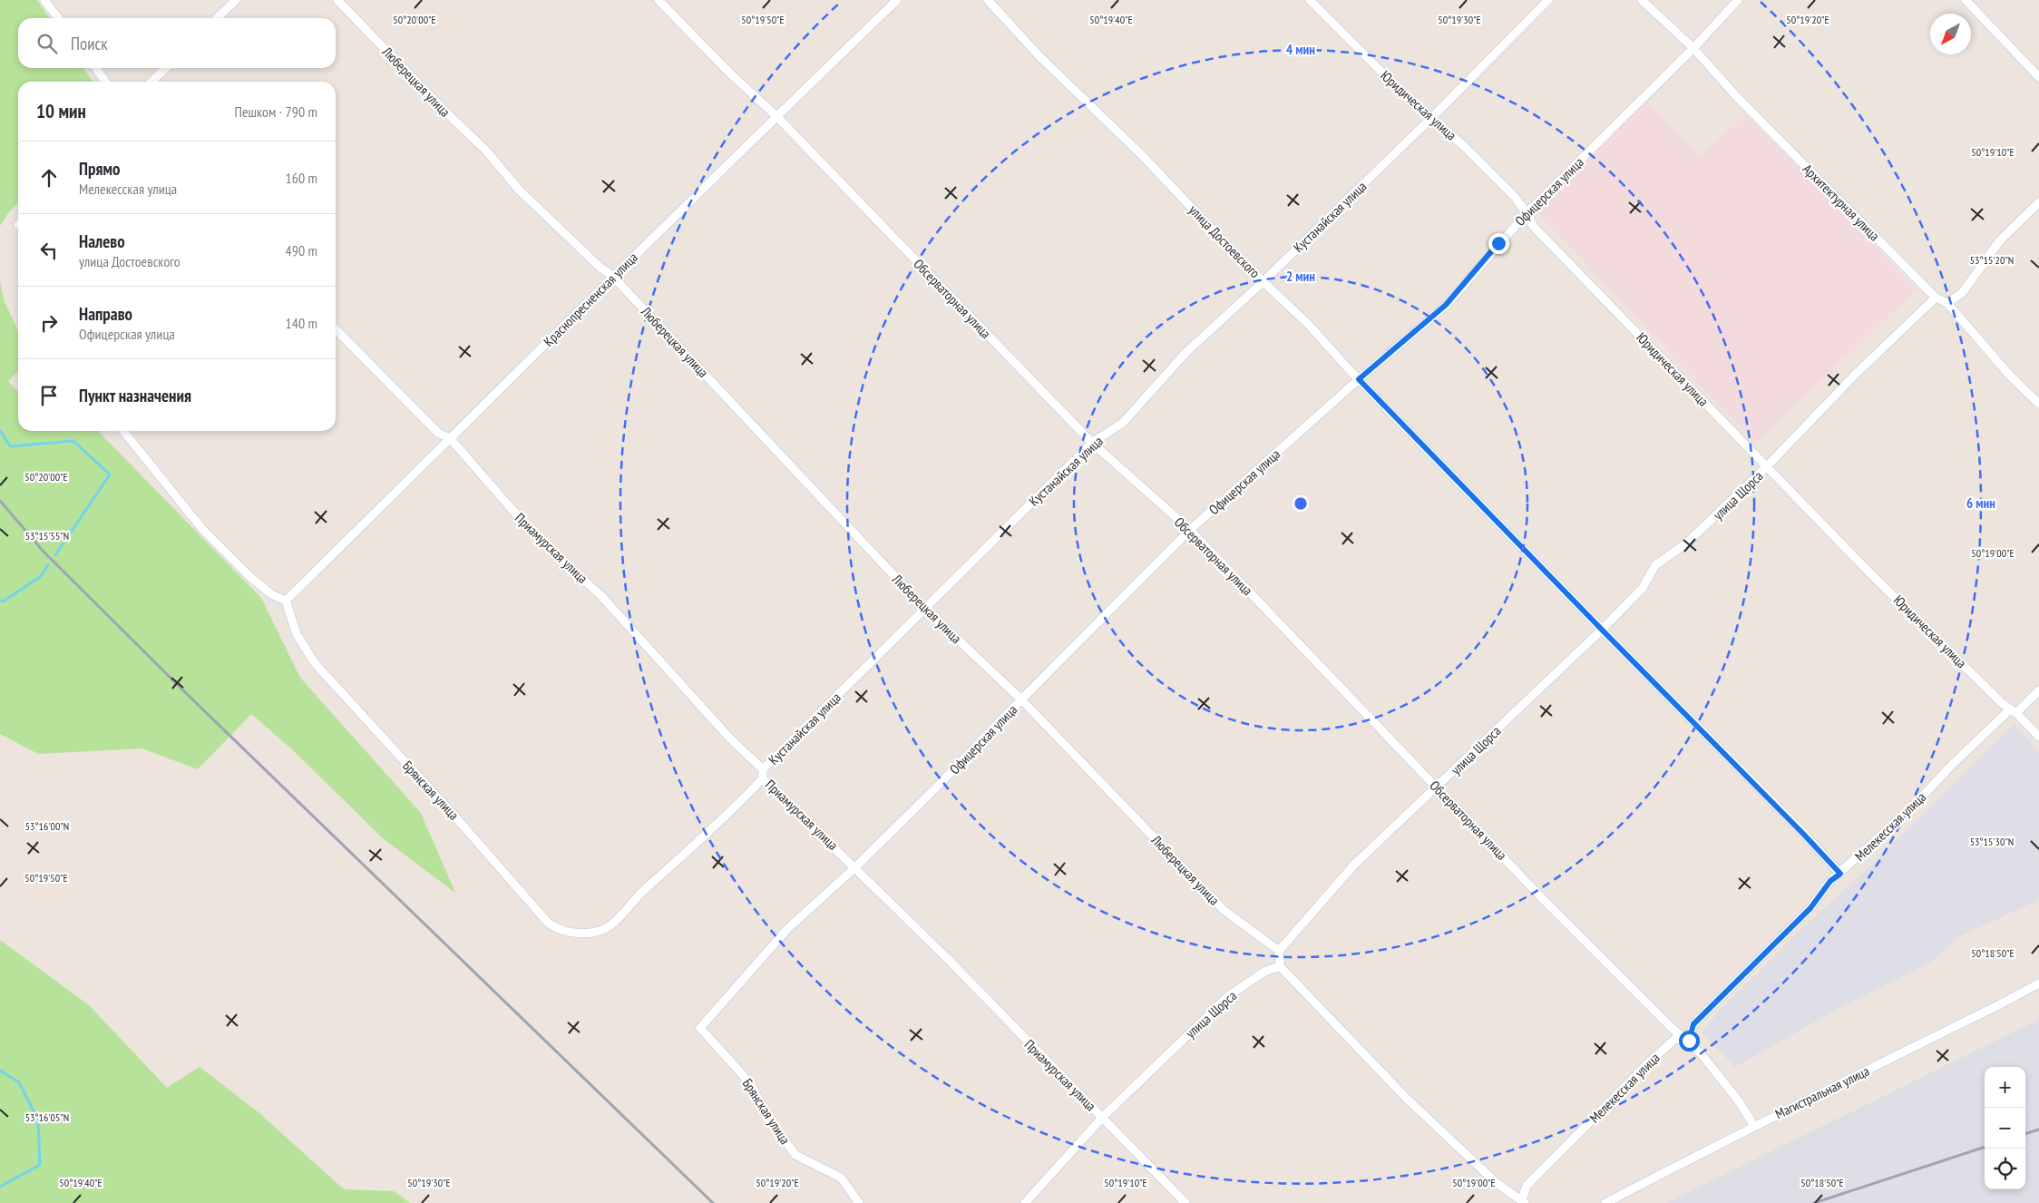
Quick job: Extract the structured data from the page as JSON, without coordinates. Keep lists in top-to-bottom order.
{
  "streets": {
    "street": [
      "Люберецкая улица",
      "Юридическая улица",
      "Офицерская улица",
      "Архитектурная улица",
      "Кустанайская улица",
      "улица Достоевского",
      "Обсерваторная улица",
      "Краснопресненская улица",
      "улица Щорса",
      "Приамурская улица",
      "Брянская улица",
      "Мелекесская улица",
      "Магистральная улица"
    ]
  },
  "crossings": [
    ["Люберецкая улица", "Офицерская улица"],
    ["Люберецкая улица", "Кустанайская улица"],
    ["Люберецкая улица", "Краснопресненская улица"],
    ["Люберецкая улица", "улица Щорса"],
    ["Юридическая улица", "Офицерская улица"],
    ["Юридическая улица", "Кустанайская улица"],
    ["Юридическая улица", "улица Щорса"],
    ["Юридическая улица", "Мелекесская улица"],
    ["Офицерская улица", "Архитектурная улица"],
    ["Офицерская улица", "улица Достоевского"],
    ["Офицерская улица", "Обсерваторная улица"],
    ["Офицерская улица", "Приамурская улица"],
    ["Офицерская улица", "Брянская улица"],
    ["Архитектурная улица", "улица Щорса"],
    ["Кустанайская улица", "улица Достоевского"],
    ["Кустанайская улица", "Обсерваторная улица"],
    ["Кустанайская улица", "Приамурская улица"],
    ["Кустанайская улица", "Брянская улица"],
    ["улица Достоевского", "улица Щорса"],
    ["улица Достоевского", "Мелекесская улица"],
    ["Обсерваторная улица", "Краснопресненская улица"],
    ["Обсерваторная улица", "улица Щорса"],
    ["Обсерваторная улица", "Мелекесская улица"],
    ["Обсерваторная улица", "Магистральная улица"],
    ["Краснопресненская улица", "Приамурская улица"],
    ["Краснопресненская улица", "Брянская улица"],
    ["улица Щорса", "Приамурская улица"]
  ],
  "north": "bottom left",
  "page": {
    "search": "Поиск",
    "heading": ["10 мин", "Пешком · 790 m"],
    "list": [
      ["Прямо", "Мелекесская улица", "160 m"],
      ["Налево", "улица Достоевского", "490 m"],
      ["Направо", "Офицерская улица", "140 m"],
      "Пункт назначения"
    ],
    "map_buttons": ["+", "−"]
  },
  "coordinates": [
    "50°19'50\"E",
    "50°20'00\"E",
    "50°19'40\"E",
    "50°19'30\"E",
    "50°19'20\"E",
    "50°19'10\"E",
    "53°15'20\"N",
    "53°15'55\"N",
    "50°19'00\"E",
    "53°16'00\"N",
    "53°15'30\"N",
    "50°18'50\"E",
    "53°16'05\"N"
  ],
  "rings": ["4 мин", "2 мин", "6 мин"]
}
